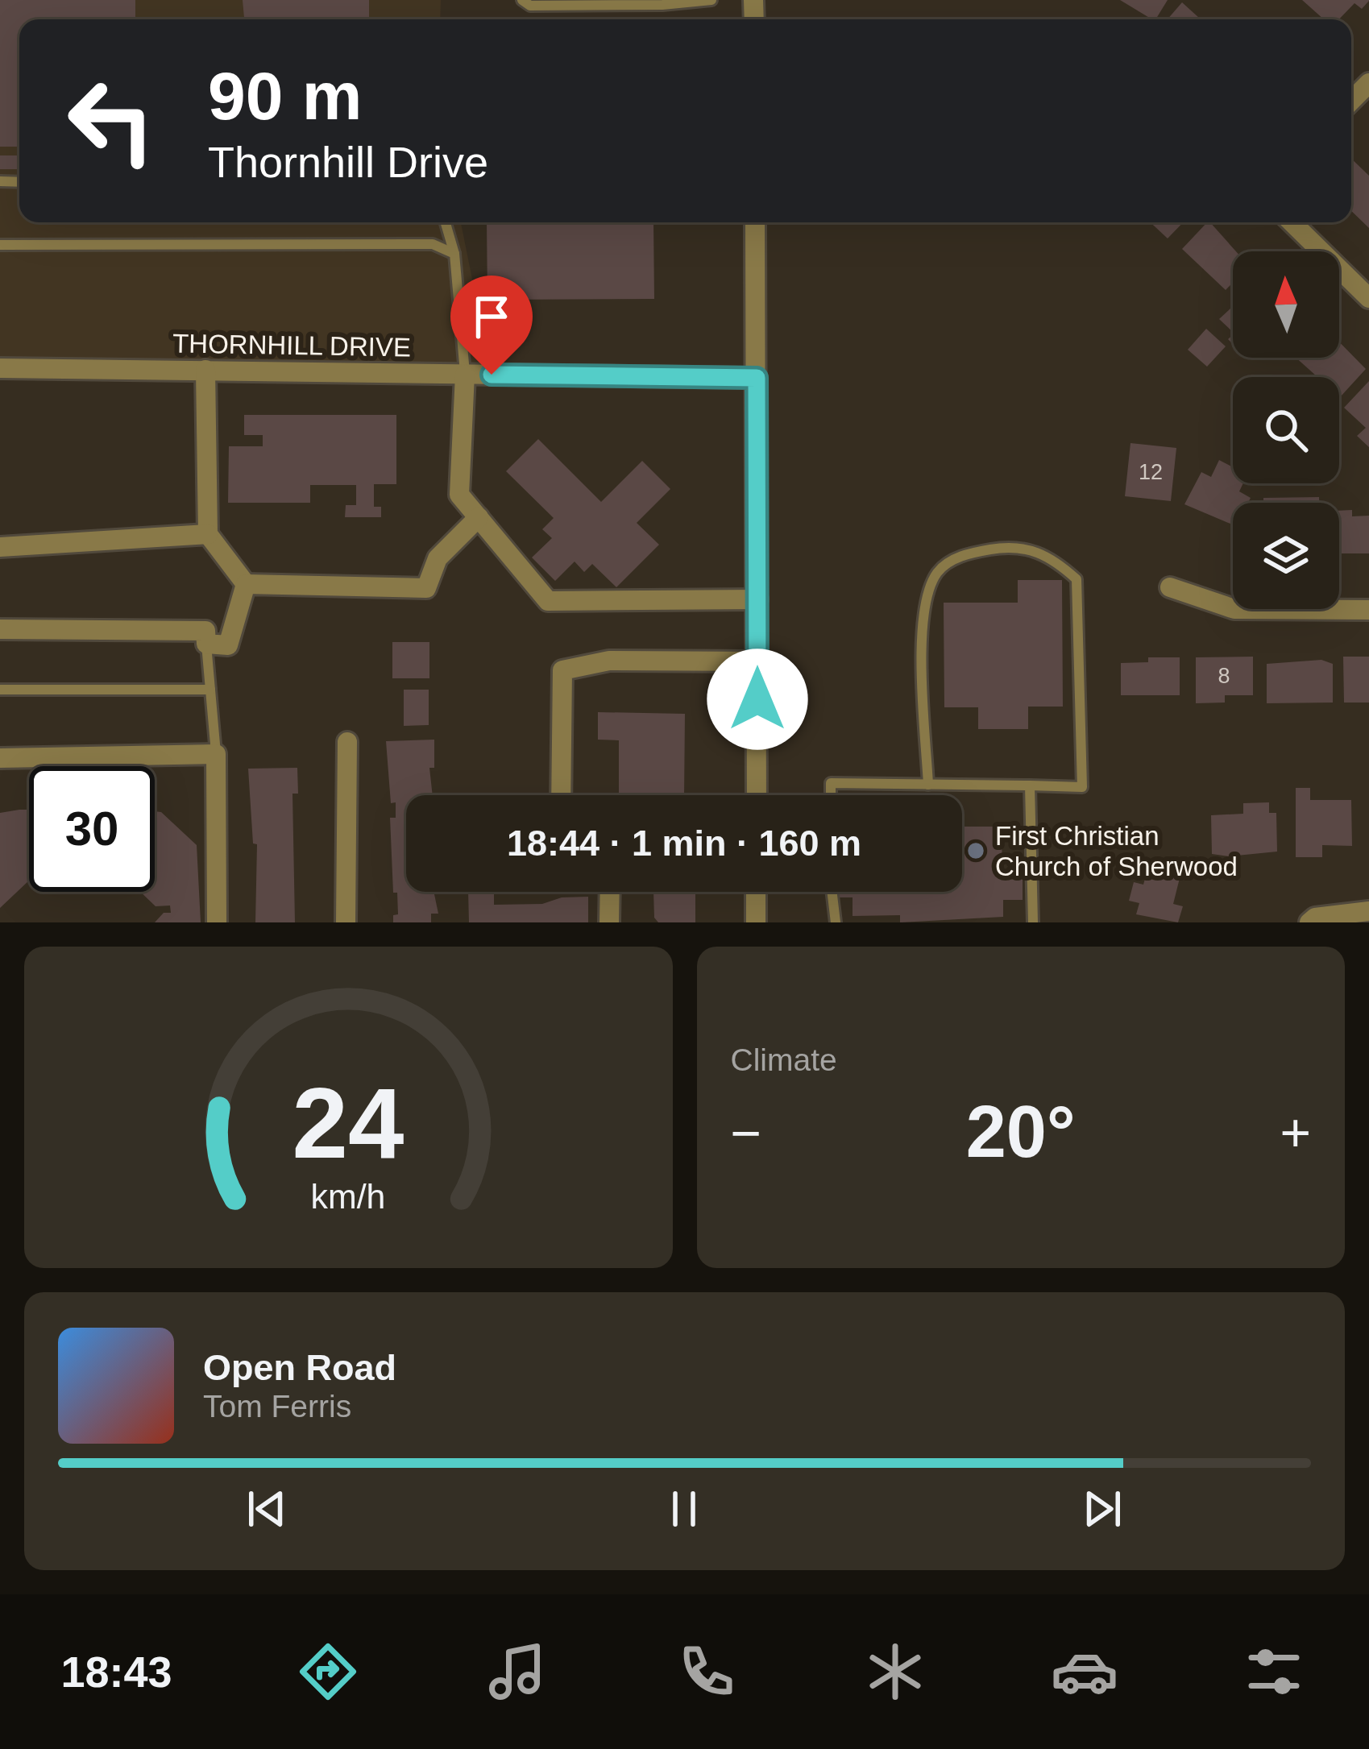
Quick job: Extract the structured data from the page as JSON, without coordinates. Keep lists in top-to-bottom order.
{
  "streets": {
    "street": ["THORNHILL DRIVE"]
  },
  "places": ["First Christian Church of Sherwood"],
  "house_numbers": ["12", "8"],
  "north": "top",
  "page": {
    "turn": ["90 m", "Thornhill Drive"],
    "limit": "30",
    "trip": "18:44 · 1 min · 160 m",
    "tile": "Climate",
    "heat": ["−", "20°", "+"],
    "song": ["Open Road", "Tom Ferris"],
    "tabs": "18:43",
    "gauge": ["24", "km/h"]
  }
}
